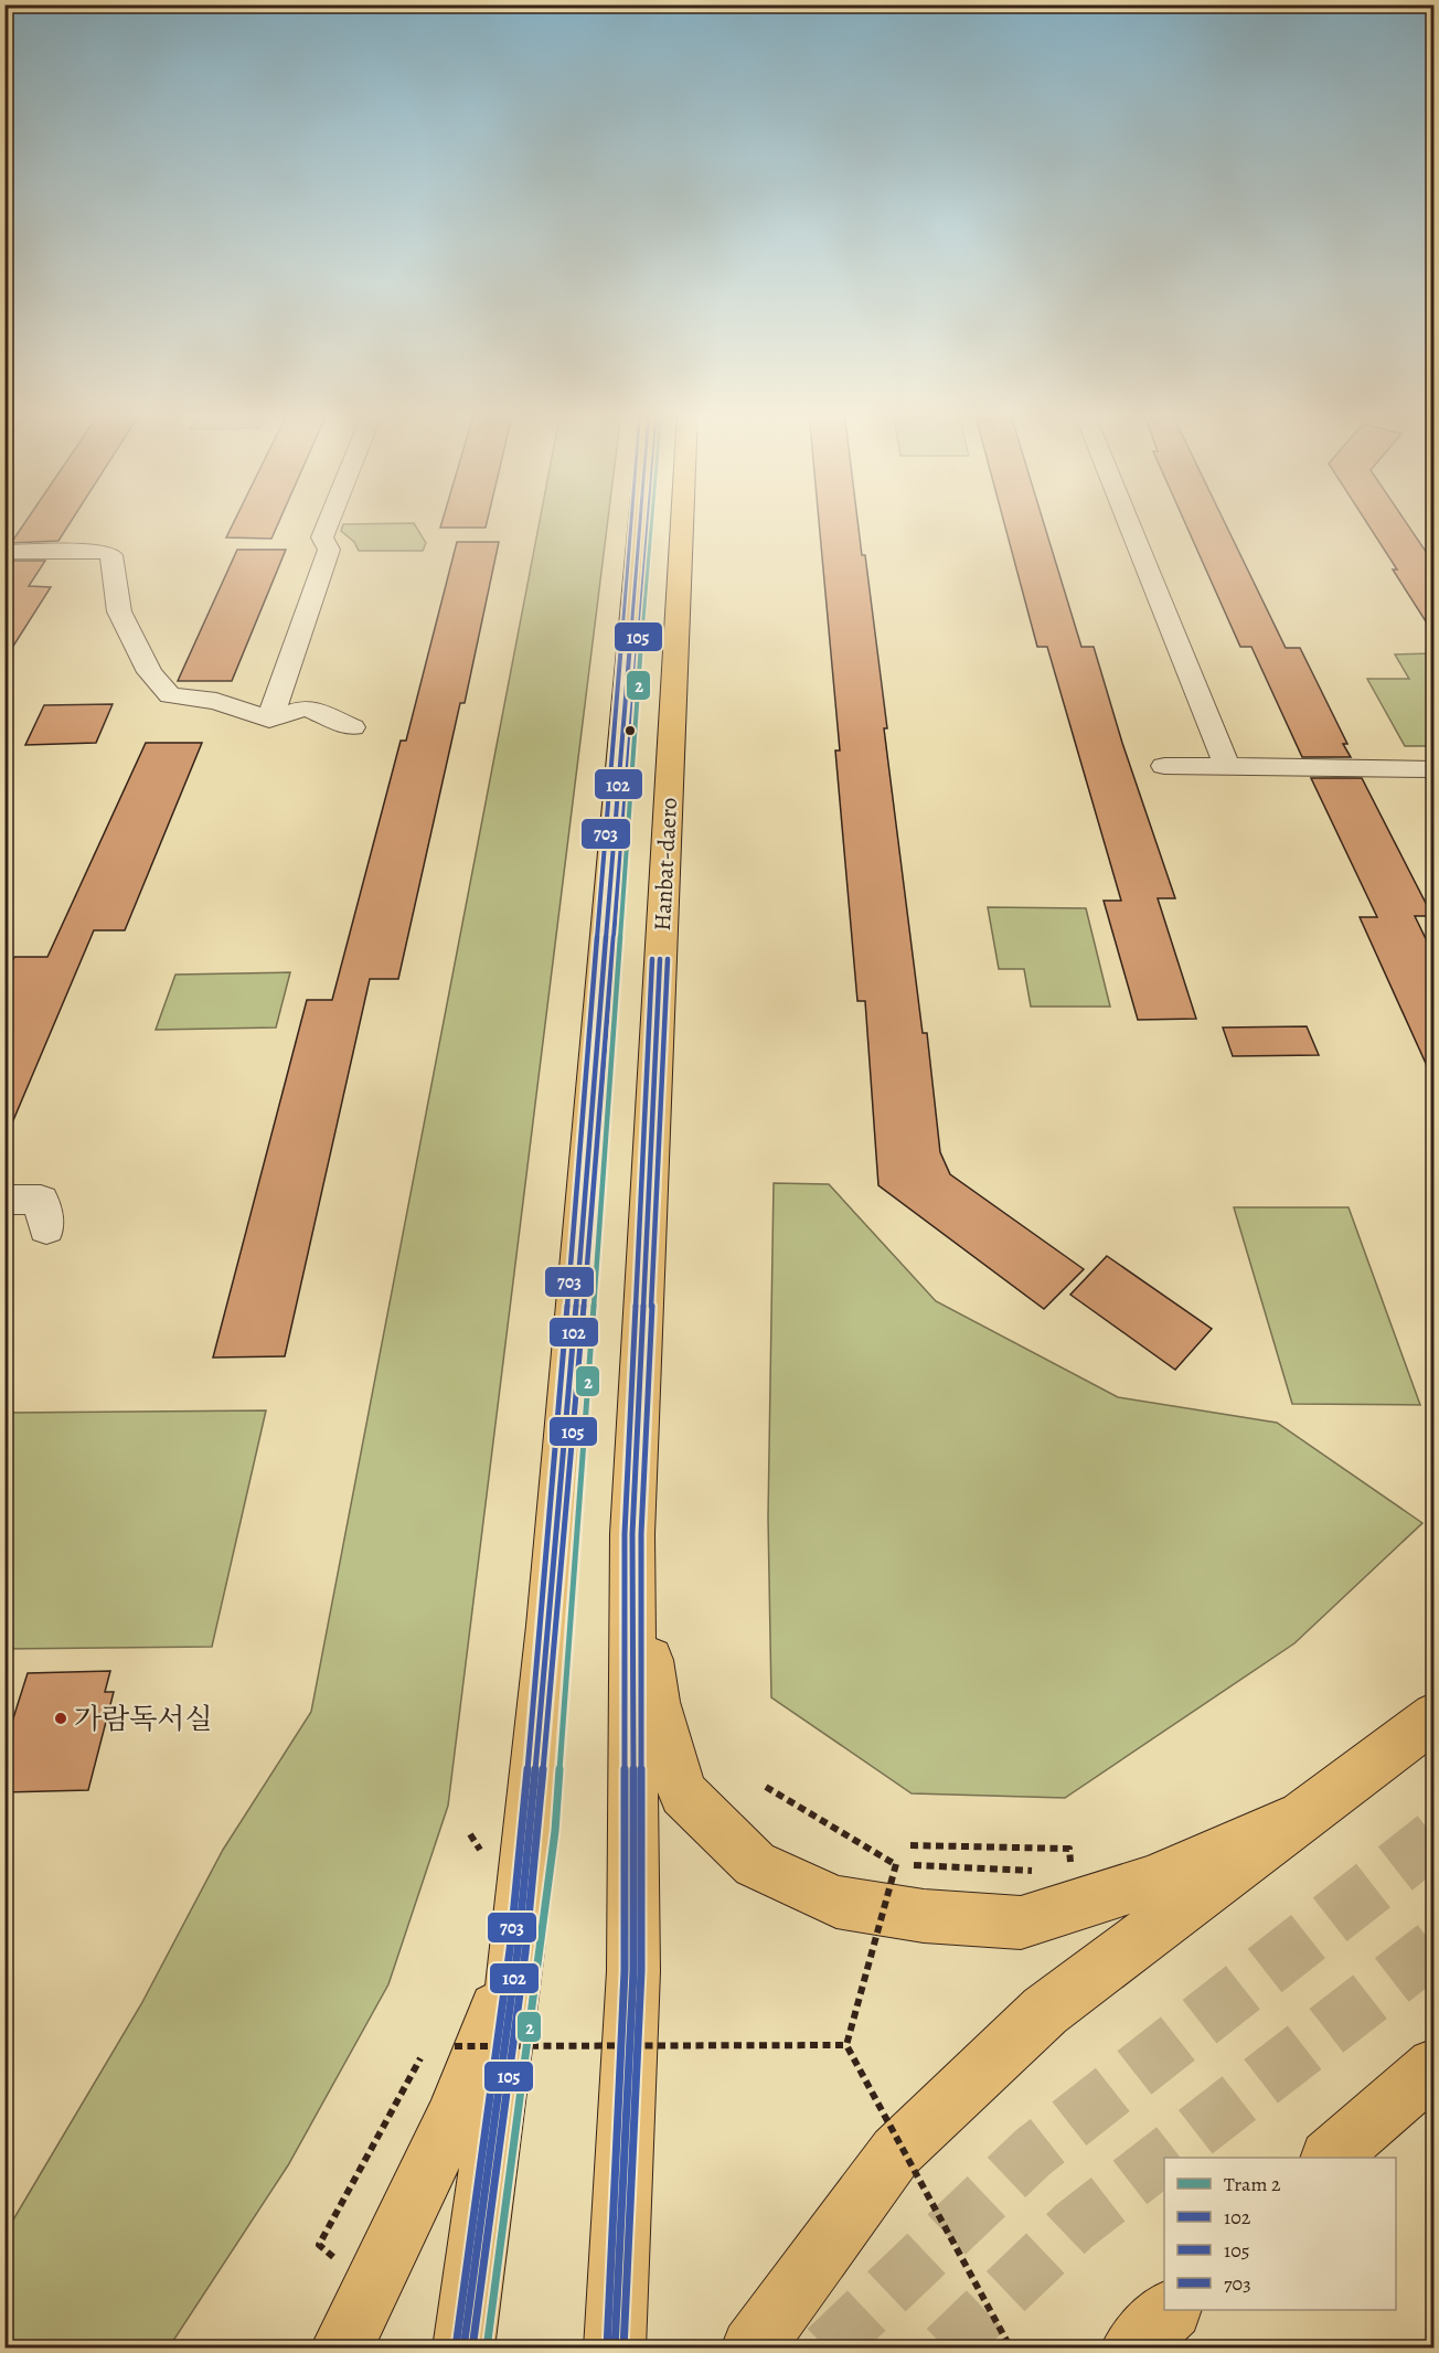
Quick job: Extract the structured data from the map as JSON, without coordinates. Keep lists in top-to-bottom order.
{
  "streets": {
    "main road": ["Hanbat-daero"]
  },
  "places": ["가람독서실"],
  "lines": [
    "tram line 2",
    "transit line 102",
    "transit line 105",
    "transit line 703"
  ],
  "legend": [
    "Tram 2",
    "102",
    "105",
    "703"
  ]
}
